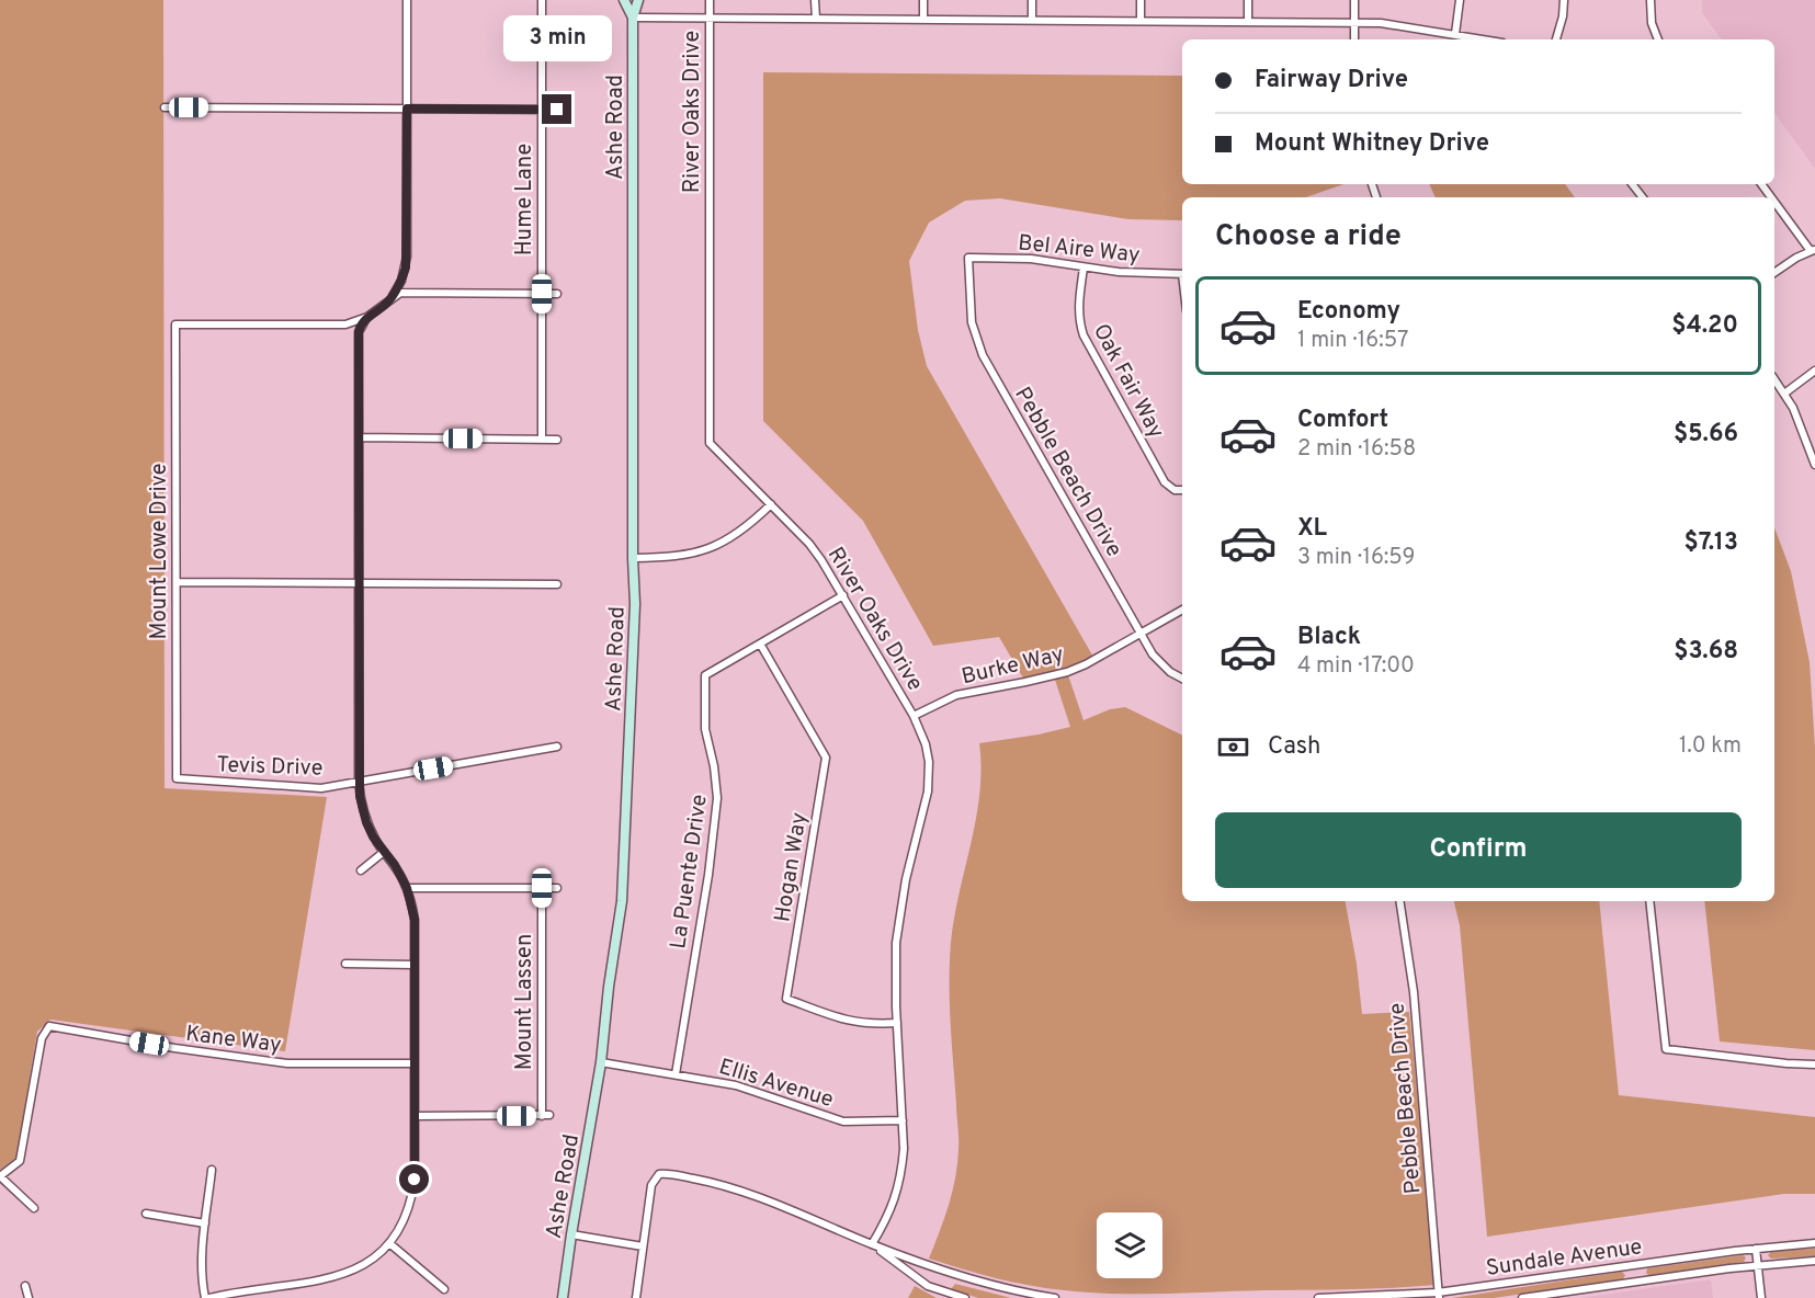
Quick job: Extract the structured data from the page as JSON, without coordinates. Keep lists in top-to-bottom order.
{
  "streets": {
    "street": [
      "River Oaks Drive",
      "Ashe Road",
      "Hume Lane",
      "Bel Aire Way",
      "Oak Fair Way",
      "Pebble Beach Drive",
      "Mount Lowe Drive",
      "Burke Way",
      "Tevis Drive",
      "Hogan Way",
      "La Puente Drive",
      "Mount Lassen",
      "Kane Way",
      "Ellis Avenue",
      "Sundale Avenue"
    ]
  },
  "crossings": [
    ["River Oaks Drive", "Burke Way"],
    ["River Oaks Drive", "Hogan Way"],
    ["River Oaks Drive", "La Puente Drive"],
    ["River Oaks Drive", "Ellis Avenue"],
    ["Ashe Road", "Ellis Avenue"],
    ["Bel Aire Way", "Oak Fair Way"],
    ["Bel Aire Way", "Pebble Beach Drive"],
    ["Pebble Beach Drive", "Burke Way"],
    ["Pebble Beach Drive", "Sundale Avenue"],
    ["Mount Lowe Drive", "Tevis Drive"],
    ["Hogan Way", "La Puente Drive"],
    ["La Puente Drive", "Ellis Avenue"]
  ],
  "page": {
    "bubble": "3 min",
    "banner": ["Fairway Drive", "Mount Whitney Drive"],
    "heading": "Choose a ride",
    "list": [
      {
        "name": "Economy",
        "note": "1 min · 16:57",
        "value": "$4.20"
      },
      {
        "name": "Comfort",
        "note": "2 min · 16:58",
        "value": "$5.66"
      },
      {
        "name": "XL",
        "note": "3 min · 16:59",
        "value": "$7.13"
      },
      {
        "name": "Black",
        "note": "4 min · 17:00",
        "value": "$3.68"
      }
    ],
    "pay": ["Cash", "1.0 km"],
    "buttons": "Confirm"
  }
}
